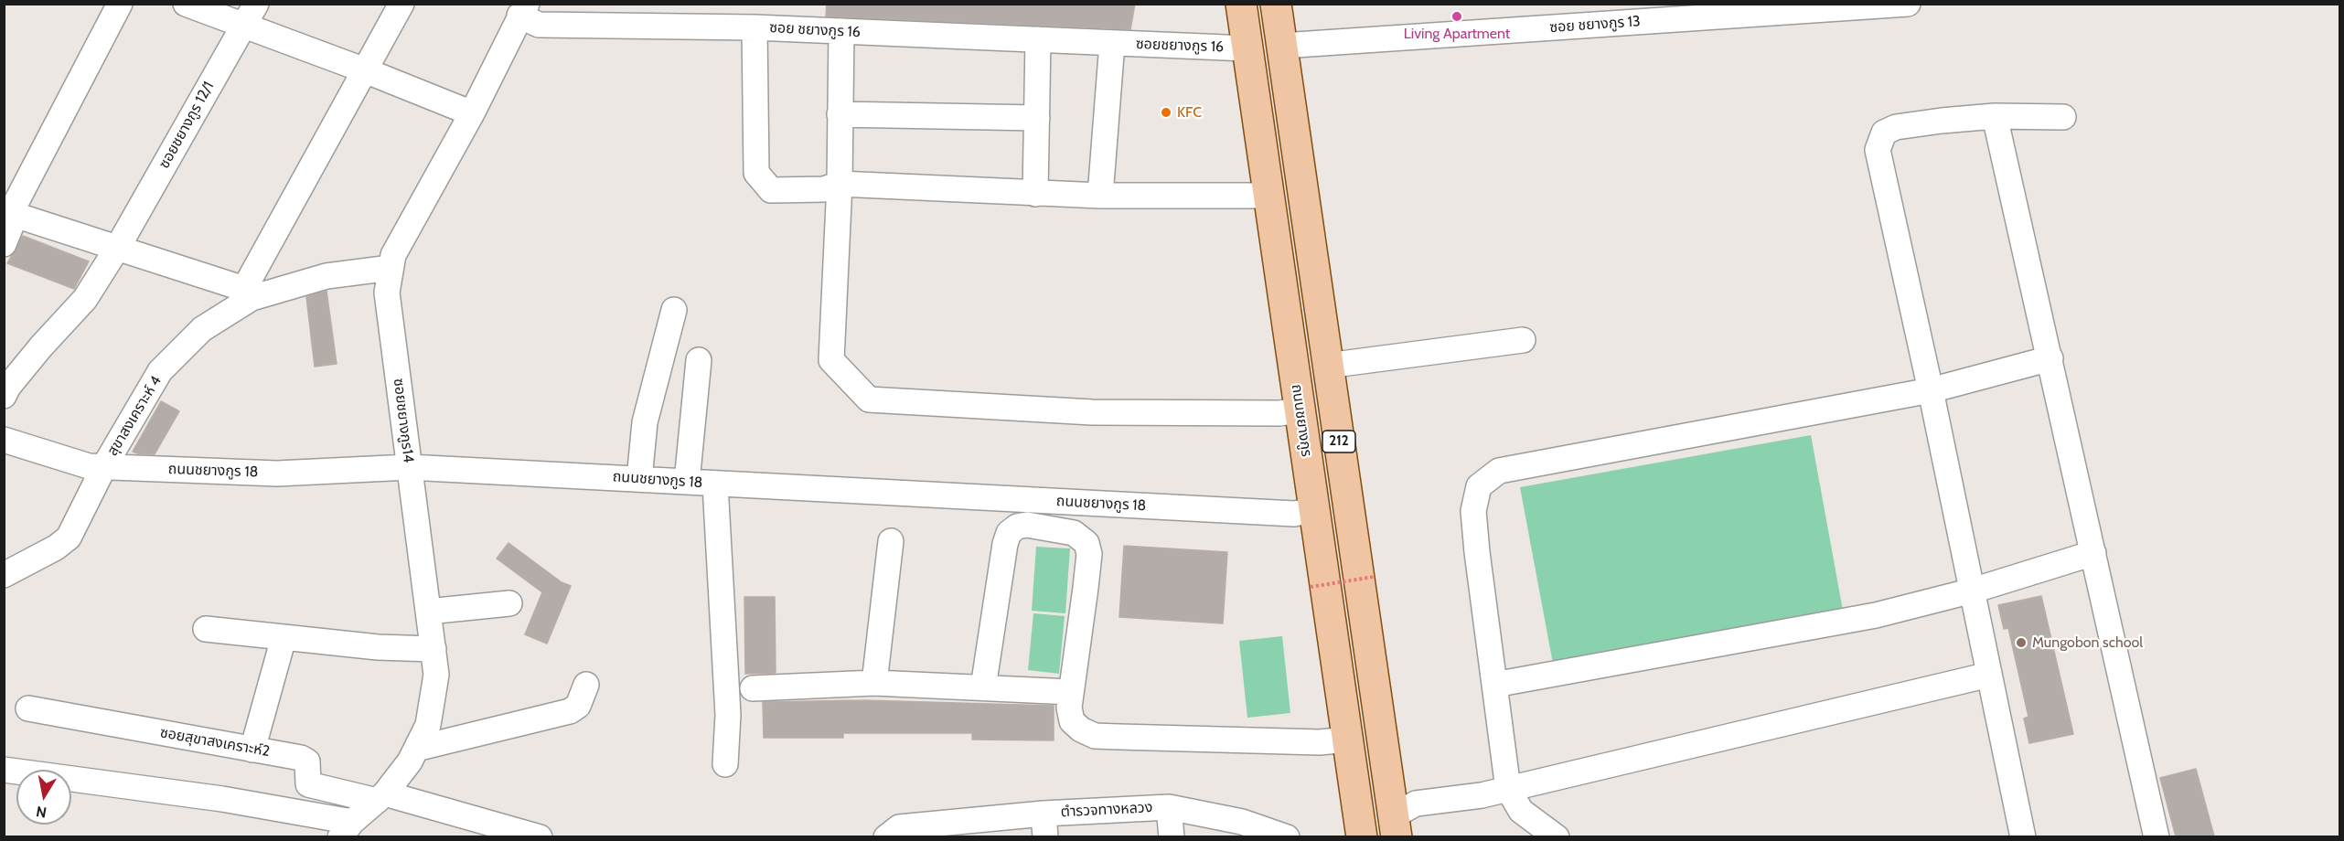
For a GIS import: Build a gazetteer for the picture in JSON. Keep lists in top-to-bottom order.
{
  "streets": {
    "main road": ["ถนนชยางกูร", "212"],
    "street": [
      "ซอย ชยางกูร 13",
      "ซอย ชยางกูร 16",
      "ซอยชยางกูร 16",
      "ซอยชยางกูร 12/1",
      "สุขาสงเคราะห์ 4",
      "ซอยชยางกูร14",
      "ถนนชยางกูร 18",
      "ซอยสุขาสงเคราะห์2",
      "ตำรวจทางหลวง"
    ]
  },
  "crossings": [
    ["ซอย ชยางกูร 13", "212"],
    ["ซอย ชยางกูร 16", "ซอยชยางกูร 16"],
    ["ซอย ชยางกูร 16", "ซอยชยางกูร14"],
    ["ซอยชยางกูร 16", "ถนนชยางกูร"],
    ["สุขาสงเคราะห์ 4", "ซอยชยางกูร14"],
    ["สุขาสงเคราะห์ 4", "ถนนชยางกูร 18"],
    ["ซอยชยางกูร14", "ถนนชยางกูร 18"],
    ["ซอยชยางกูร14", "ซอยสุขาสงเคราะห์2"],
    ["ถนนชยางกูร", "ถนนชยางกูร 18"]
  ],
  "places": ["Living Apartment", "KFC", "Mungobon school"],
  "north": "bottom"
}
